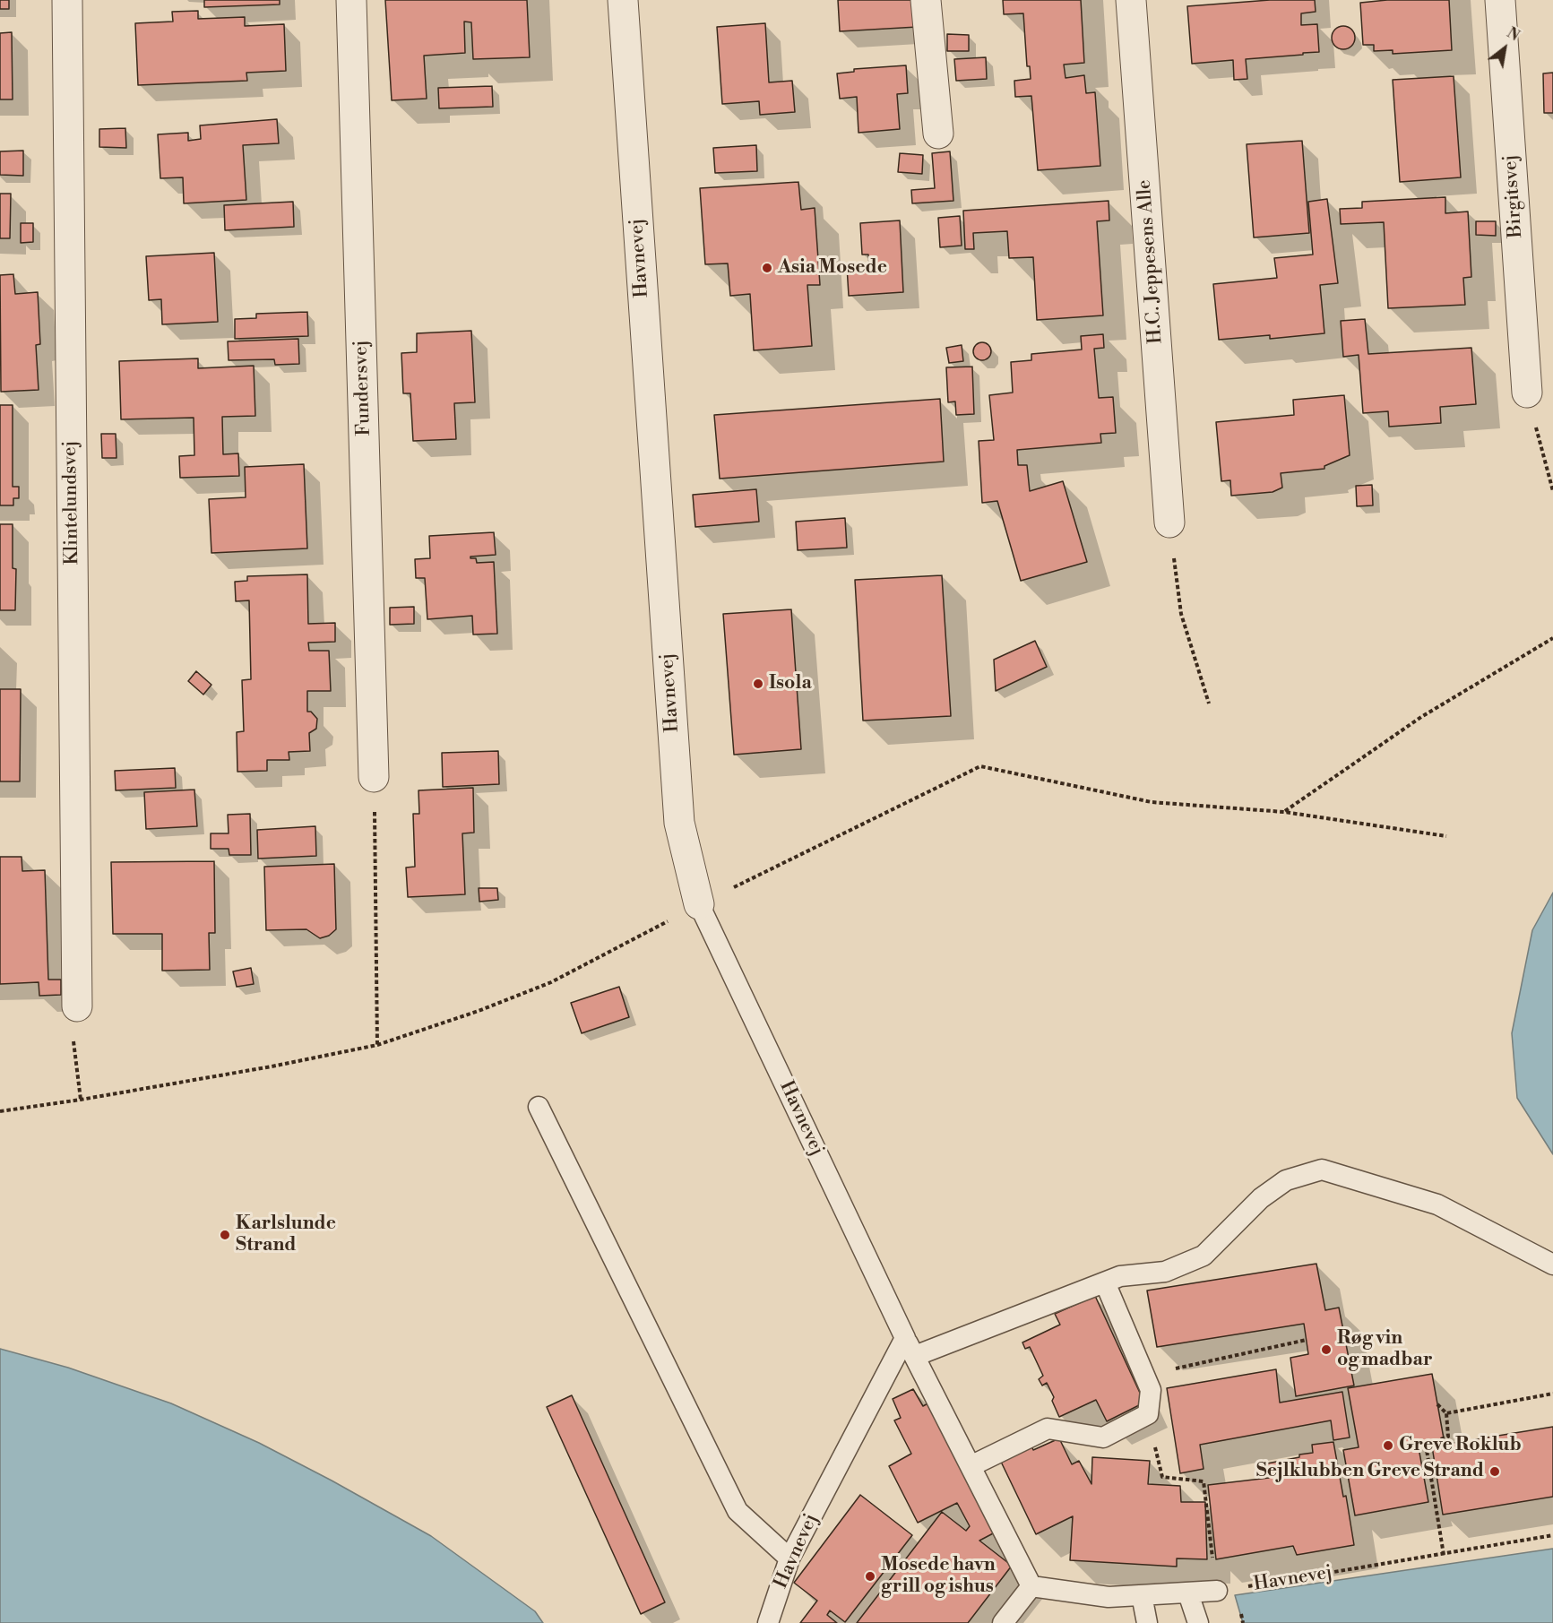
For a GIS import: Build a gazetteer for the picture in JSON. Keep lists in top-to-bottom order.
{
  "streets": {
    "street": [
      "Birgitsvej",
      "Havnevej",
      "H.C. Jeppesens Alle",
      "Fundersvej",
      "Klintelundsvej"
    ]
  },
  "places": [
    "Asia Mosede",
    "Isola",
    "Karlslunde Strand",
    "Røg vin og madbar",
    "Greve Roklub",
    "Sejlklubben Greve Strand",
    "Mosede havn grill og ishus"
  ],
  "north": "top right"
}
